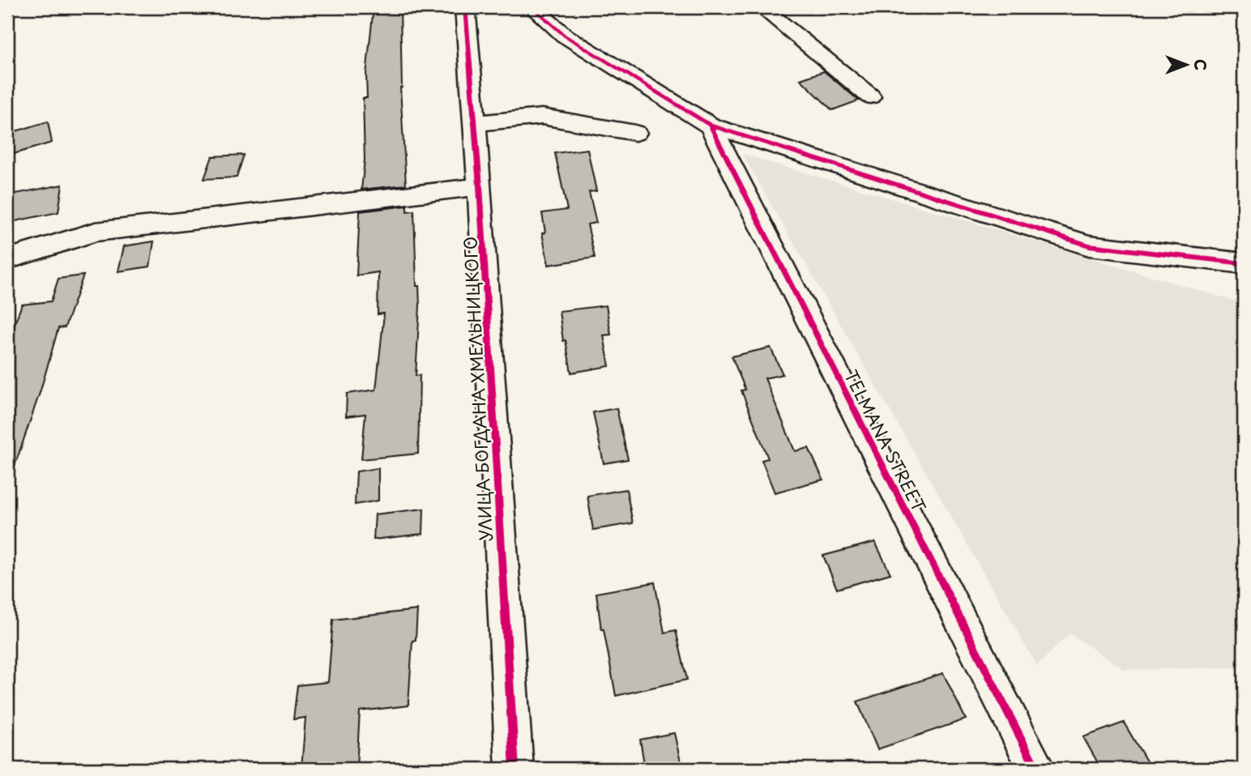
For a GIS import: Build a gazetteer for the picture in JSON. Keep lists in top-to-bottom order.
{
  "streets": {
    "street": ["УЛИЦА БОГДАНА ХМЕЛЬНИЦКОГО", "TELMANA STREET"]
  },
  "north": "right"
}
